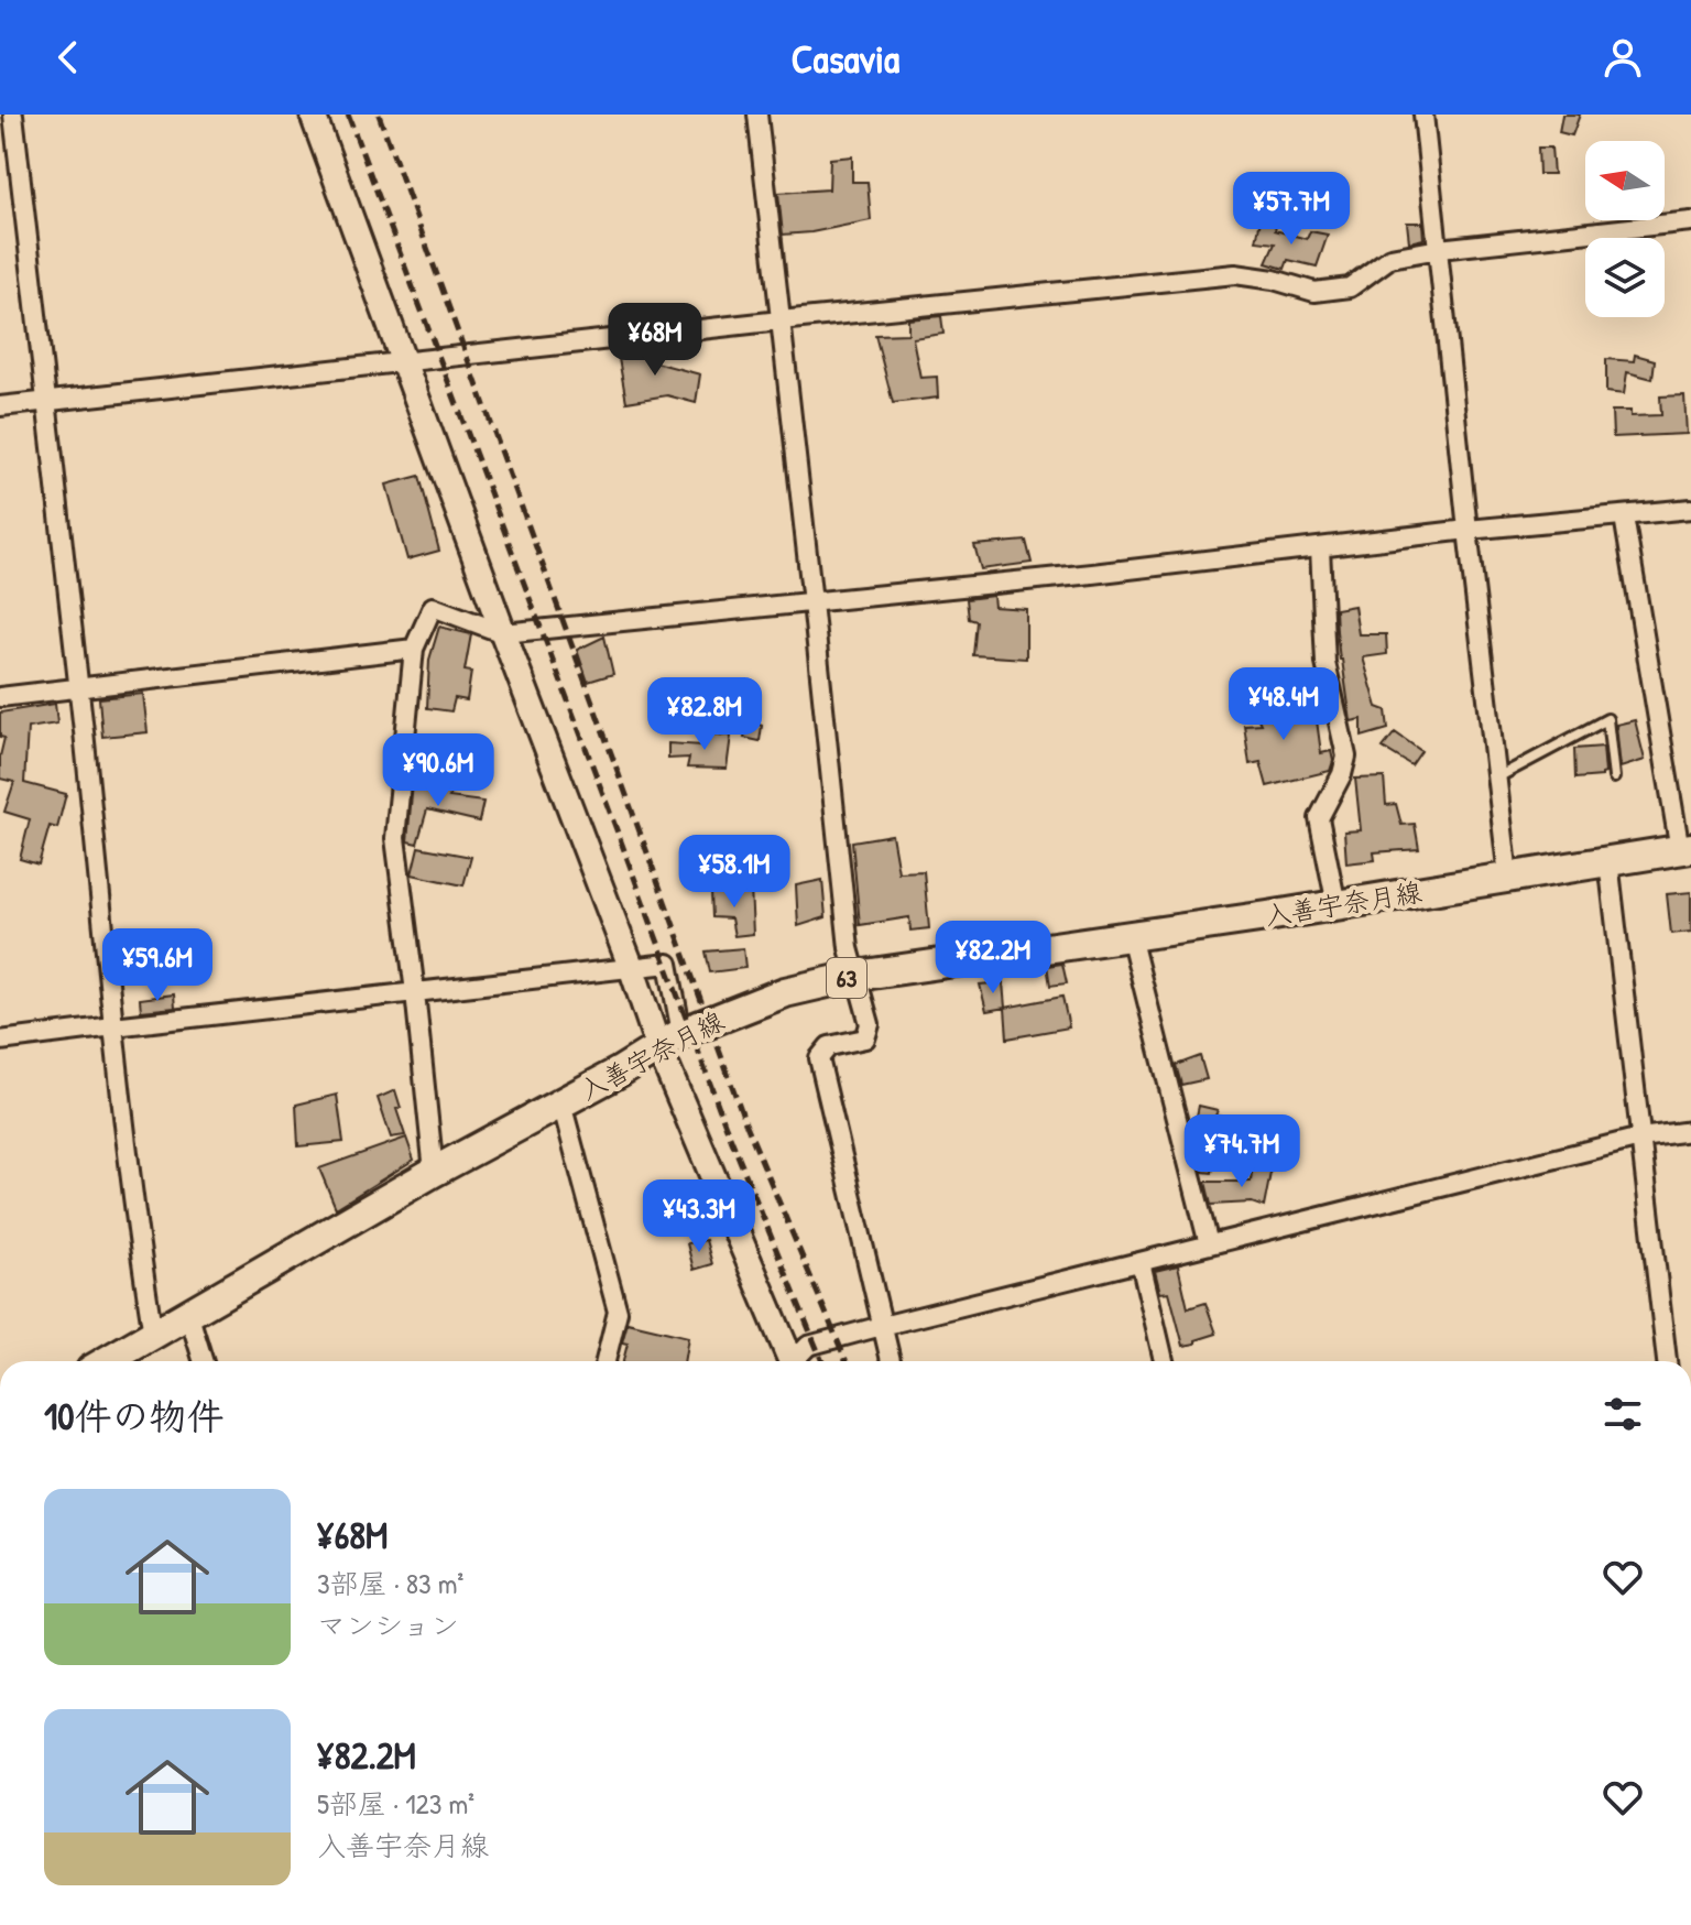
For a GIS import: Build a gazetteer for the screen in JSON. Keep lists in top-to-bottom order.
{
  "streets": {
    "main road": ["入善宇奈月線", "63"]
  },
  "north": "left",
  "page": {
    "header": "Casavia",
    "price": [
      "¥57.7M",
      "¥68M",
      "¥48.4M",
      "¥82.8M",
      "¥90.6M",
      "¥58.1M",
      "¥82.2M",
      "¥59.6M",
      "¥74.7M",
      "¥43.3M"
    ],
    "heading": "10件の物件",
    "list": [
      {
        "name": "¥68M",
        "note": "3部屋 · 83 m² · マンション"
      },
      {
        "name": "¥82.2M",
        "note": "5部屋 · 123 m² · 入善宇奈月線"
      }
    ]
  }
}
